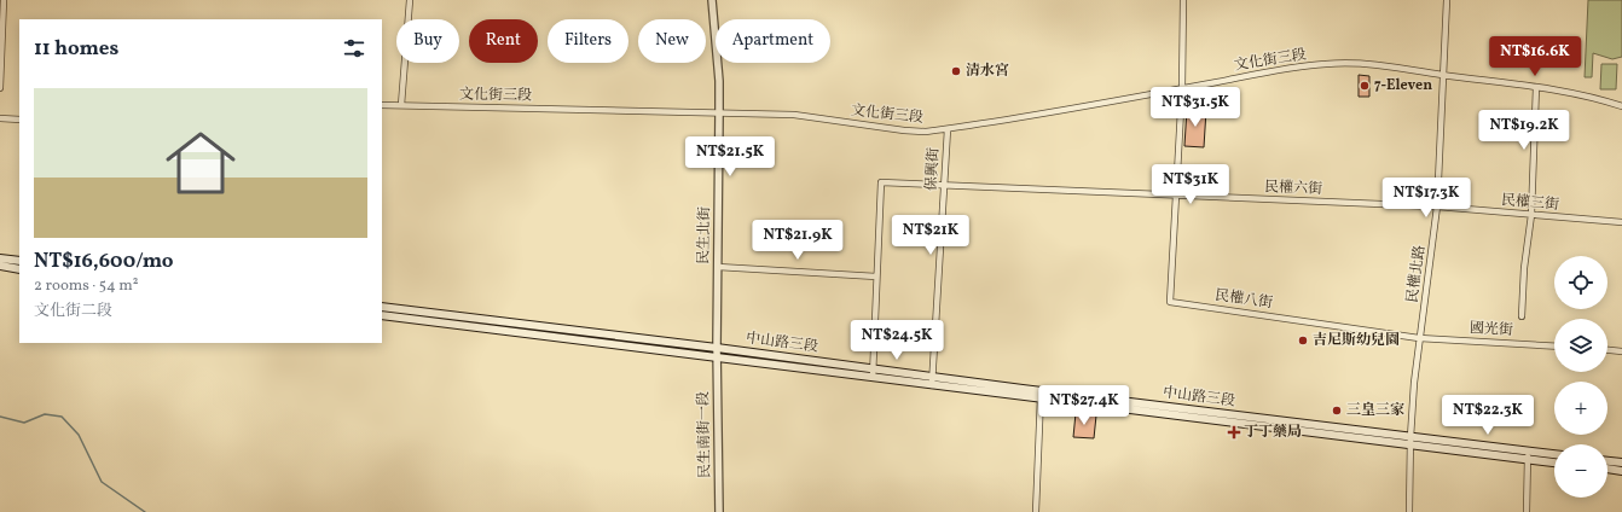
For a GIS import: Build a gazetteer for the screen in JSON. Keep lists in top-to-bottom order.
{
  "streets": {
    "main road": ["中山路三段"],
    "street": [
      "文化街三段",
      "保興街",
      "民權六街",
      "民權三街",
      "民生北街",
      "民權北路",
      "民權八街",
      "國光街",
      "民生南街一段"
    ]
  },
  "crossings": [
    ["文化街三段", "保興街"],
    ["文化街三段", "民生北街"],
    ["文化街三段", "民權北路"],
    ["保興街", "民權六街"],
    ["保興街", "中山路三段"],
    ["民權六街", "民權三街"],
    ["民權六街", "民權北路"],
    ["民權六街", "民權八街"],
    ["民權三街", "民權北路"],
    ["民生北街", "中山路三段"],
    ["民生北街", "民生南街一段"],
    ["民權北路", "民權八街"],
    ["民權北路", "國光街"],
    ["民權北路", "中山路三段"],
    ["民權八街", "國光街"],
    ["中山路三段", "民生南街一段"]
  ],
  "places": {
    "other": [
      "清水宮",
      "7-Eleven",
      "吉尼斯幼兒園",
      "三皇三家"
    ],
    "health": ["丁丁藥局"]
  },
  "page": {
    "chip": [
      "Buy",
      "Rent",
      "Filters",
      "New",
      "Apartment"
    ],
    "heading": "11 homes",
    "price": [
      "NT$16.6K",
      "NT$31.5K",
      "NT$19.2K",
      "NT$21.5K",
      "NT$31K",
      "NT$17.3K",
      "NT$21K",
      "NT$21.9K",
      "NT$24.5K",
      "NT$27.4K",
      "NT$22.3K"
    ],
    "list": [
      {
        "name": "NT$16,600/mo",
        "note": "2 rooms · 54 m² · 文化街二段"
      }
    ],
    "map_buttons": ["+", "−"]
  }
}
